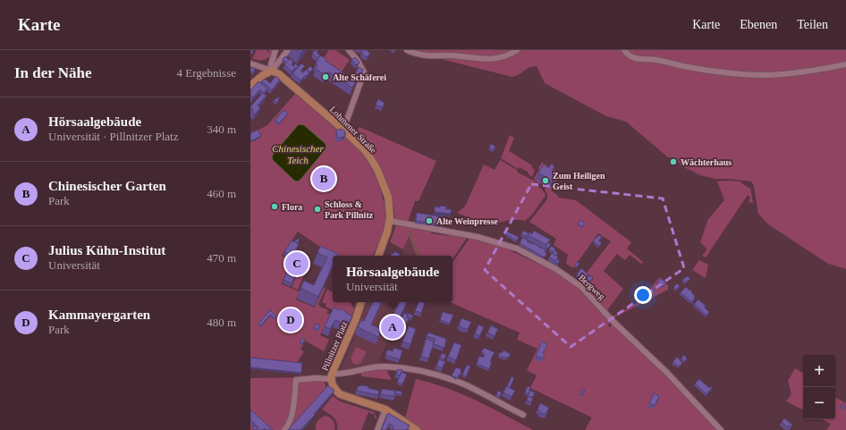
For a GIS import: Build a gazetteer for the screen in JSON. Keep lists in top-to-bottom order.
{
  "streets": {
    "main road": ["Lohmener Straße", "Pillnitzer Platz"],
    "street": ["Bergweg"]
  },
  "crossings": [
    ["Lohmener Straße", "Bergweg"]
  ],
  "water": ["Chinesischer Teich"],
  "places": [
    "Alte Schäferei",
    "Wächterhaus",
    "Zum Heiligen Geist",
    "Flora",
    "Schloss & Park Pillnitz",
    "Alte Weinpresse"
  ],
  "page": {
    "header": "Karte",
    "nav": ["Karte", "Ebenen", "Teilen"],
    "heading": ["In der Nähe", "4 Ergebnisse"],
    "list": [
      {
        "mark": "A",
        "name": "Hörsaalgebäude",
        "note": "Universität · Pillnitzer Platz",
        "value": "340 m"
      },
      {
        "mark": "B",
        "name": "Chinesischer Garten",
        "note": "Park",
        "value": "460 m"
      },
      {
        "mark": "C",
        "name": "Julius Kühn-Institut",
        "note": "Universität",
        "value": "470 m"
      },
      {
        "mark": "D",
        "name": "Kammayergarten",
        "note": "Park",
        "value": "480 m"
      }
    ],
    "pins": [
      "B",
      "C",
      "D",
      "A"
    ],
    "popup": ["Hörsaalgebäude", "Universität"],
    "map_buttons": ["+", "−"]
  }
}
